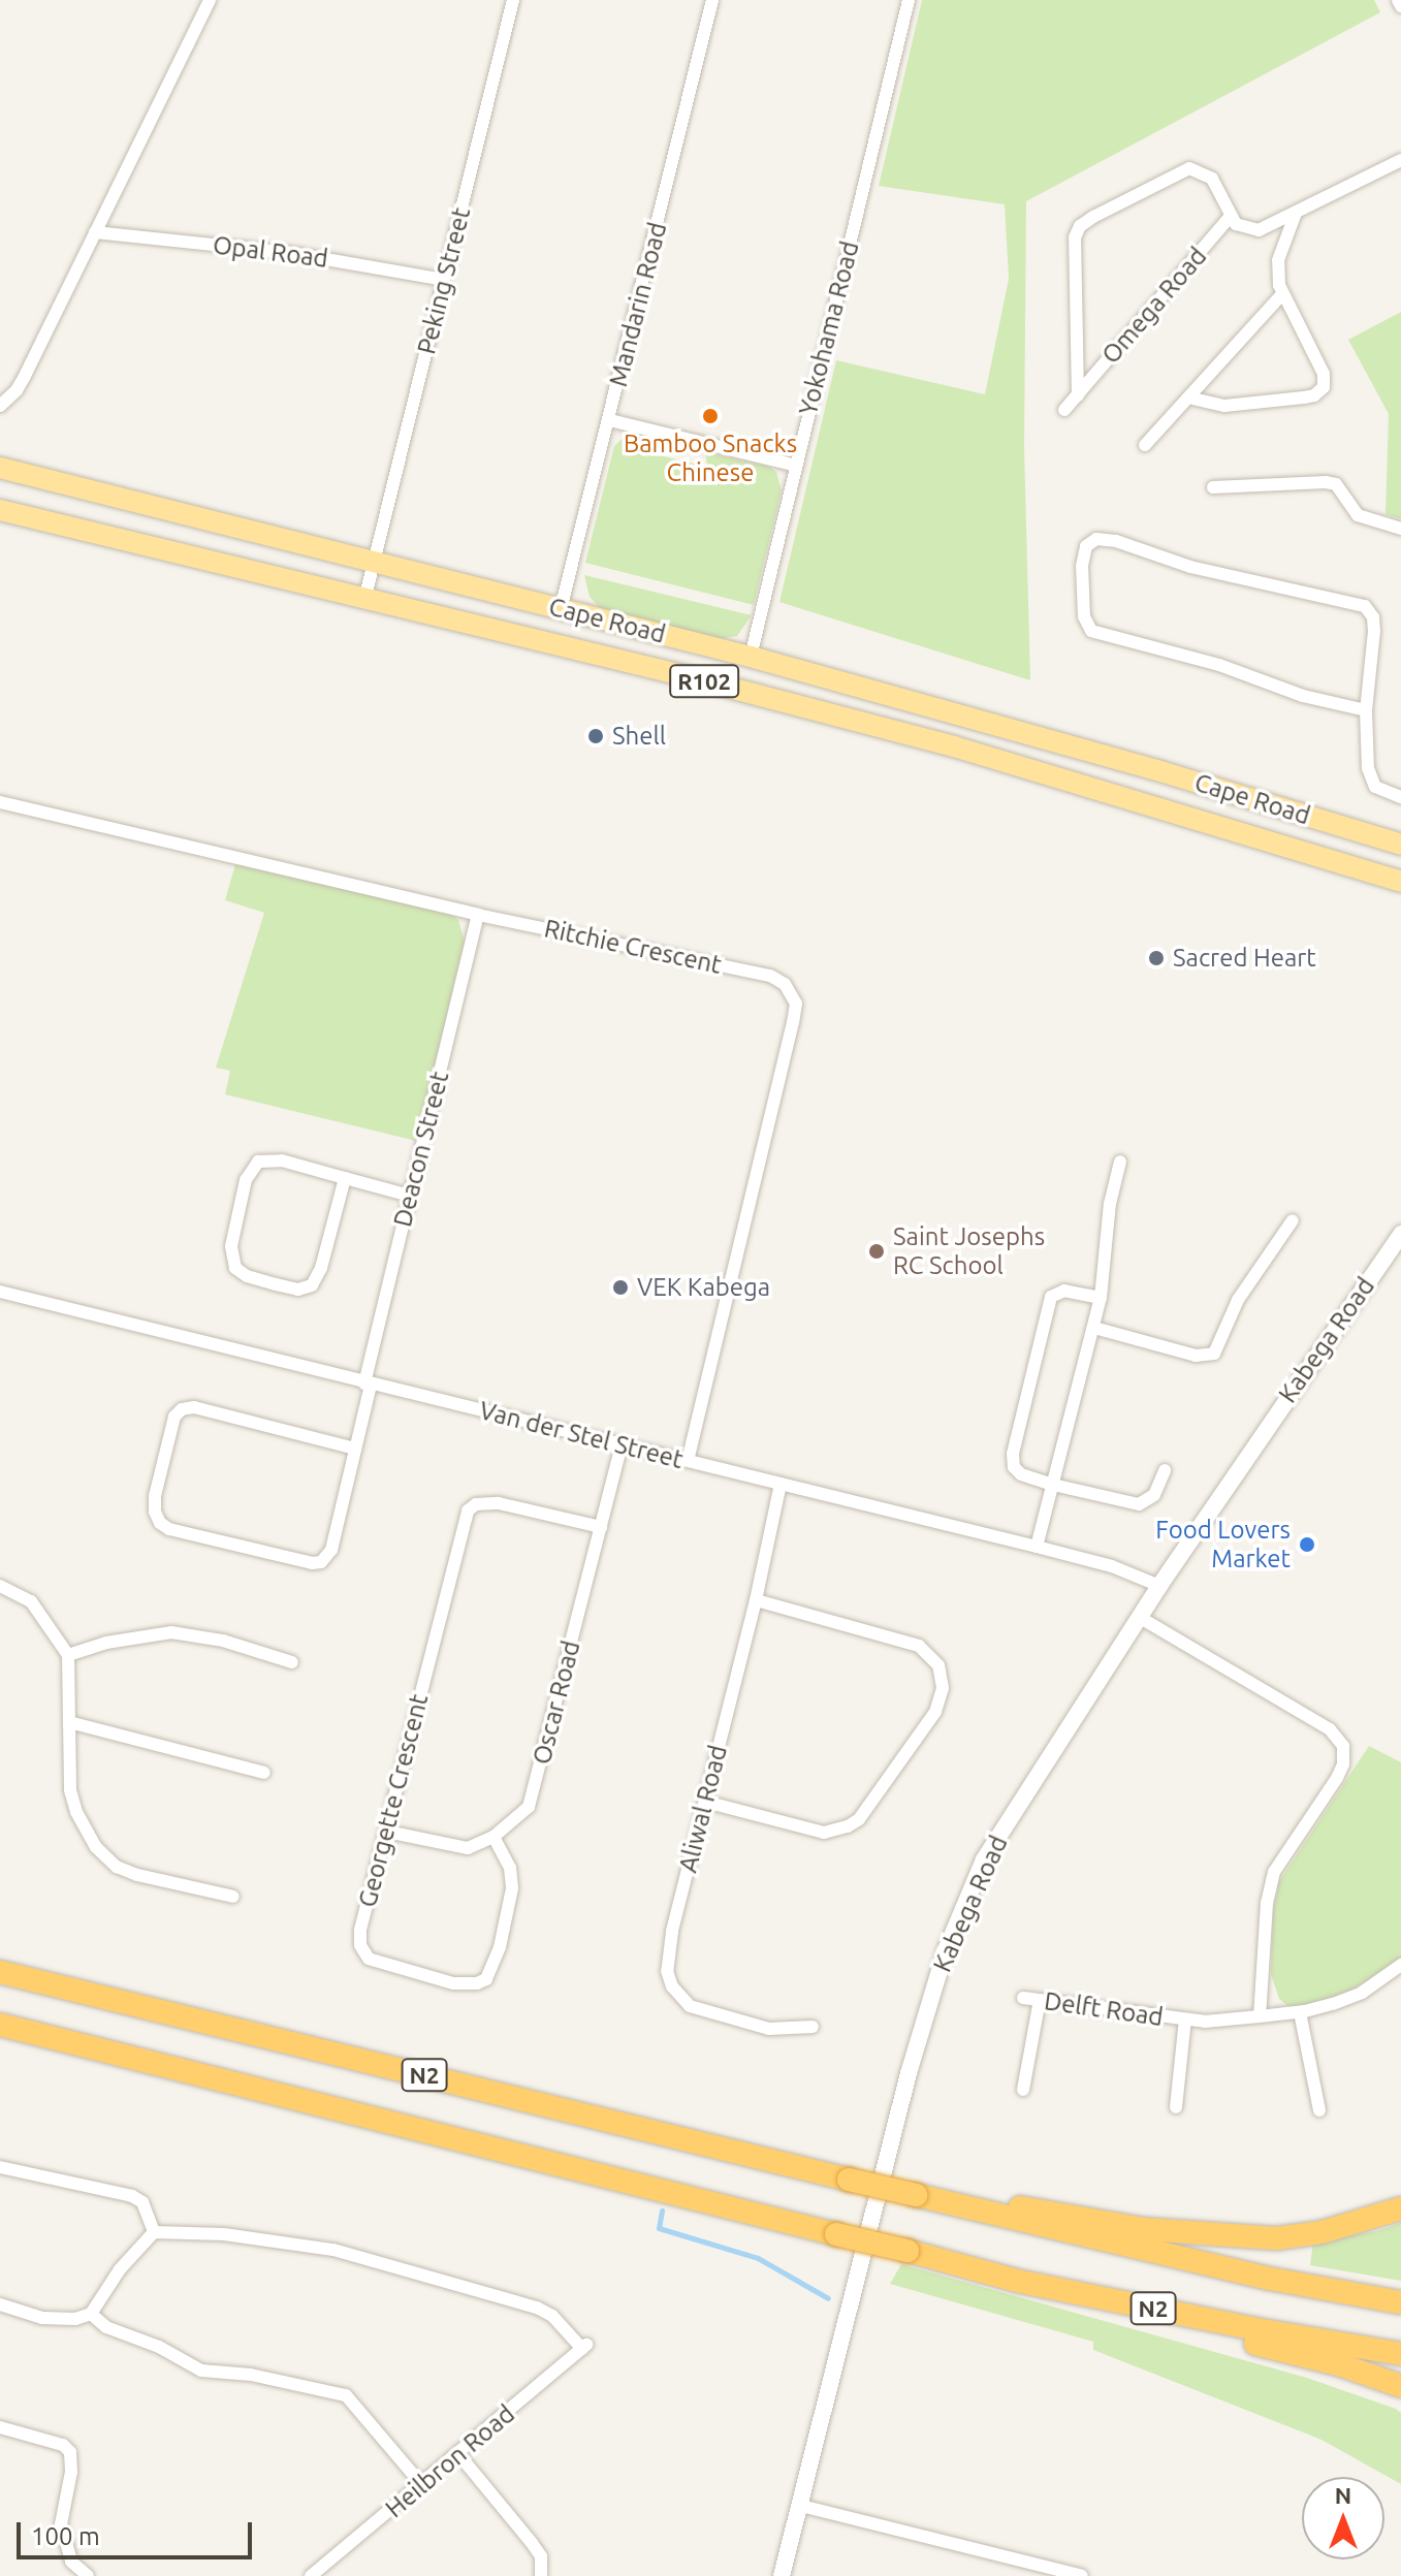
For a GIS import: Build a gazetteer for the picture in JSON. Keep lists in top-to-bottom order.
{
  "streets": {
    "highway": ["N2"],
    "main road": ["Cape Road", "R102"],
    "street": [
      "Opal Road",
      "Peking Street",
      "Mandarin Road",
      "Omega Road",
      "Yokohama Road",
      "Ritchie Crescent",
      "Deacon Street",
      "Kabega Road",
      "Van der Stel Street",
      "Oscar Road",
      "Georgette Crescent",
      "Aliwal Road",
      "Delft Road",
      "Heilbron Road"
    ]
  },
  "crossings": [
    ["Opal Road", "Peking Street"],
    ["Peking Street", "Cape Road"],
    ["Mandarin Road", "Cape Road"],
    ["Yokohama Road", "Cape Road"],
    ["Ritchie Crescent", "Deacon Street"],
    ["Ritchie Crescent", "Van der Stel Street"],
    ["Deacon Street", "Van der Stel Street"],
    ["Kabega Road", "Van der Stel Street"],
    ["Van der Stel Street", "Oscar Road"],
    ["Van der Stel Street", "Aliwal Road"],
    ["Oscar Road", "Georgette Crescent"]
  ],
  "places": [
    "Bamboo Snacks Chinese",
    "Shell",
    "Sacred Heart",
    "Saint Josephs RC School",
    "VEK Kabega",
    "Food Lovers Market"
  ],
  "scale_bar": "100 m",
  "north": "top"
}
